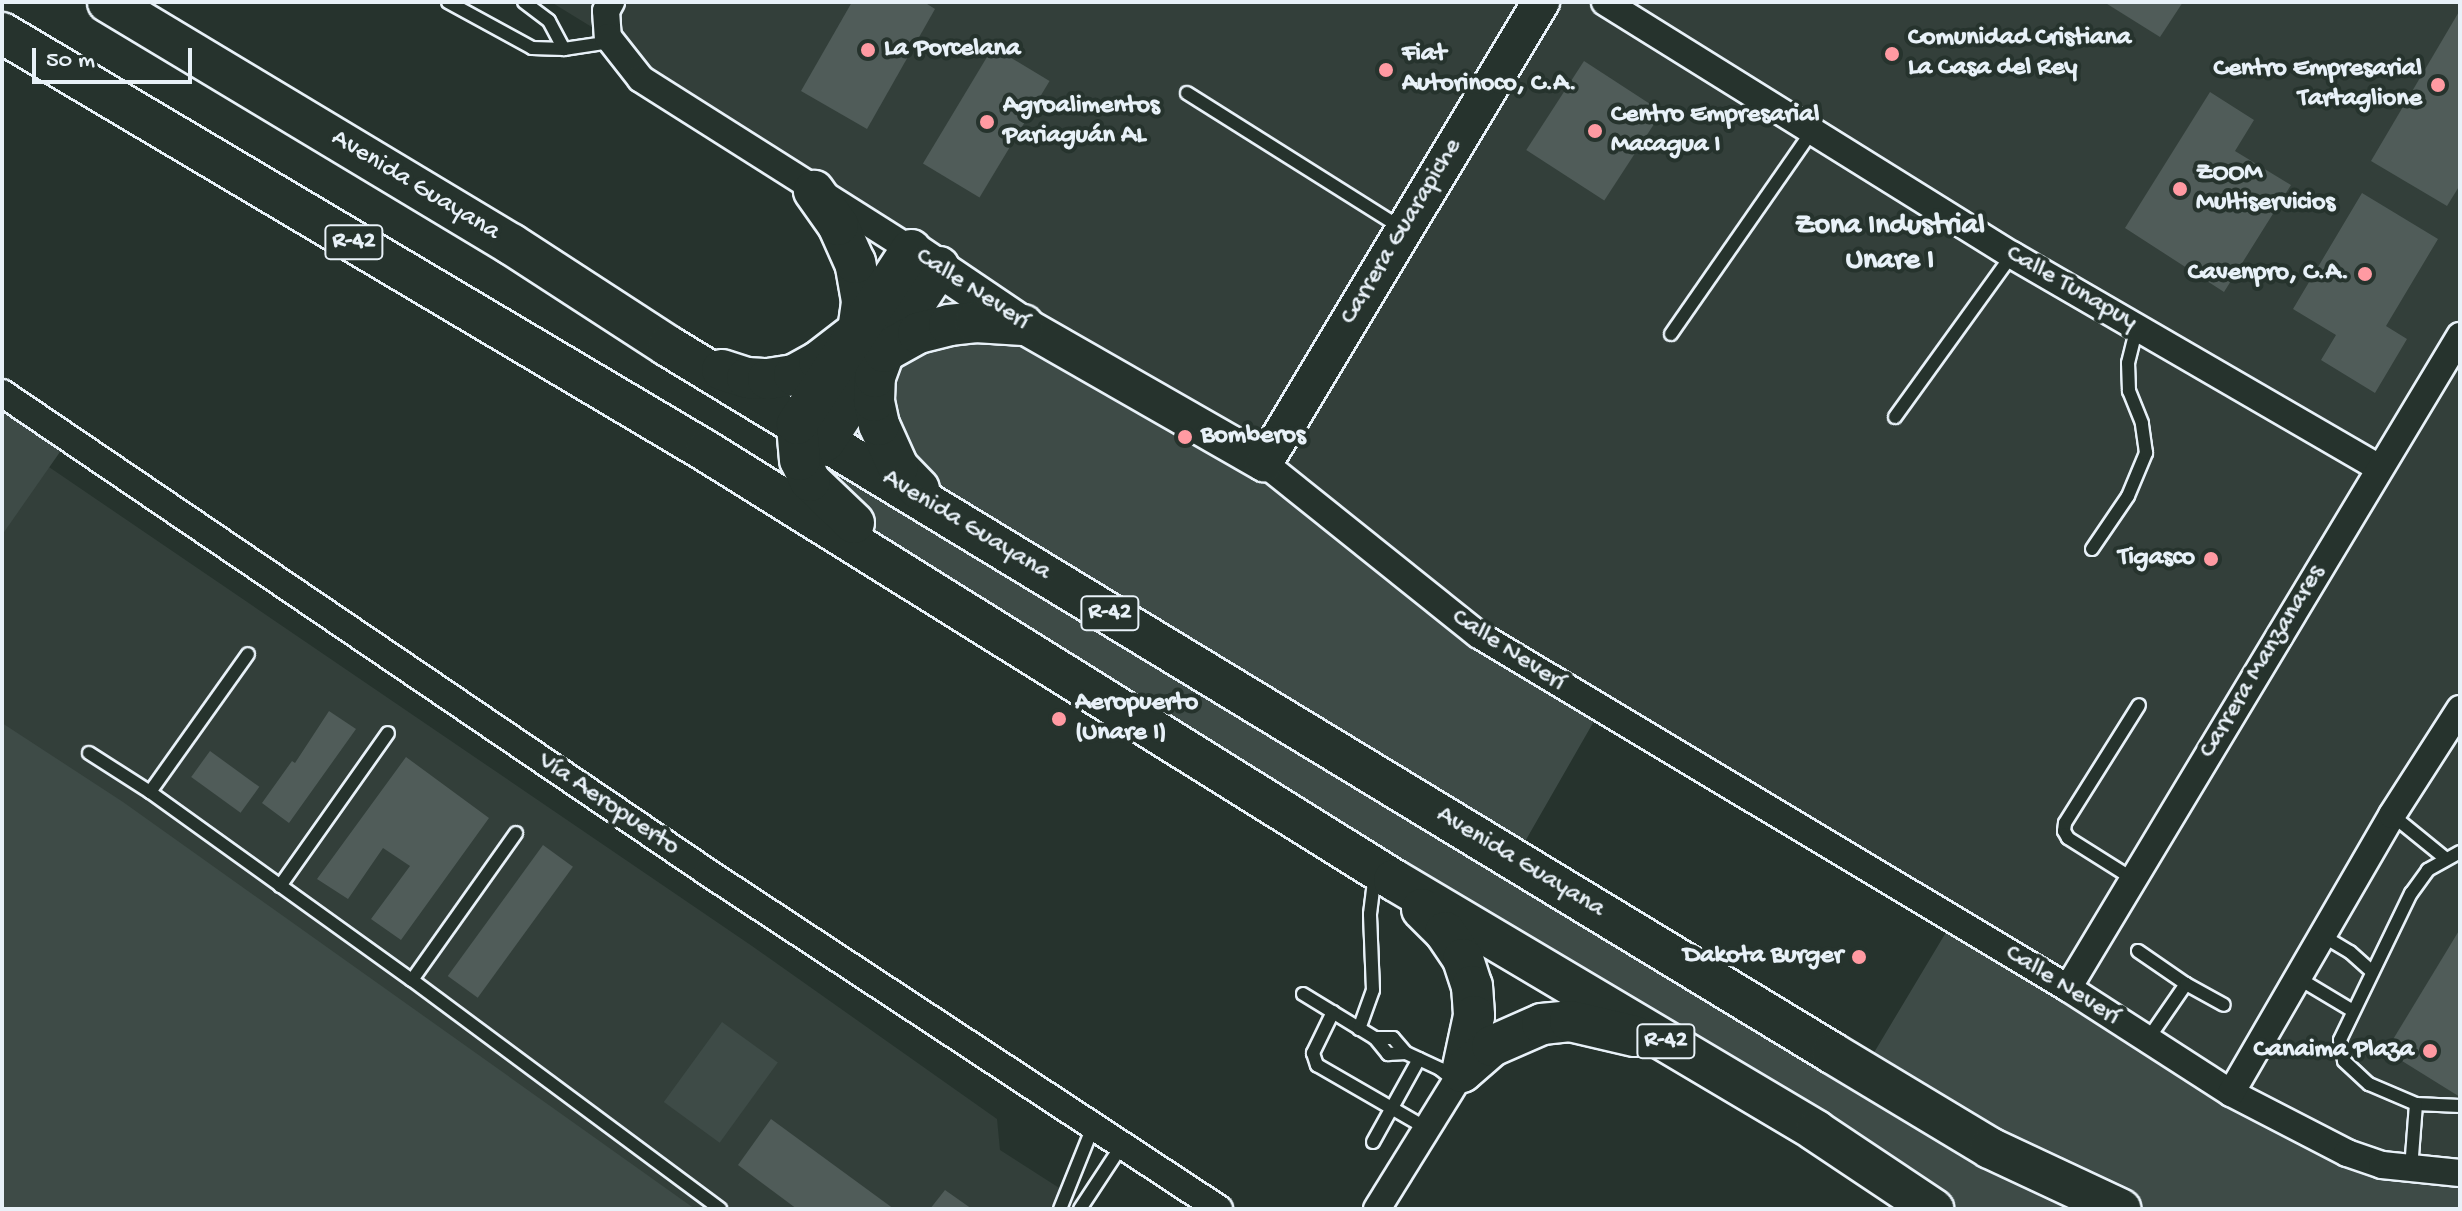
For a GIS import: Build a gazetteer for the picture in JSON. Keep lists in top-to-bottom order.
{
  "streets": {
    "main road": ["Avenida Guayana", "R-42"],
    "street": [
      "Carrera Guarapiche",
      "Calle Tunapuy",
      "Calle Neverí",
      "Carrera Manzanares",
      "Vía Aeropuerto"
    ]
  },
  "crossings": [
    ["Carrera Guarapiche", "Calle Neverí"],
    ["Calle Tunapuy", "Carrera Manzanares"],
    ["Calle Neverí", "Carrera Manzanares"]
  ],
  "districts": ["Zona Industrial Unare I"],
  "places": [
    "La Porcelana",
    "Comunidad Cristiana La Casa del Rey",
    "Fiat Autorinoco, C.A.",
    "Centro Empresarial Tartaglione",
    "Agroalimentos Pariaguán AL",
    "Centro Empresarial Macagua I",
    "ZOOM Multiservicios",
    "Cavenpro, C.A.",
    "Bomberos",
    "Tigasco",
    "Aeropuerto (Unare I)",
    "Dakota Burger",
    "Canaima Plaza"
  ],
  "scale_bar": "50 m"
}
